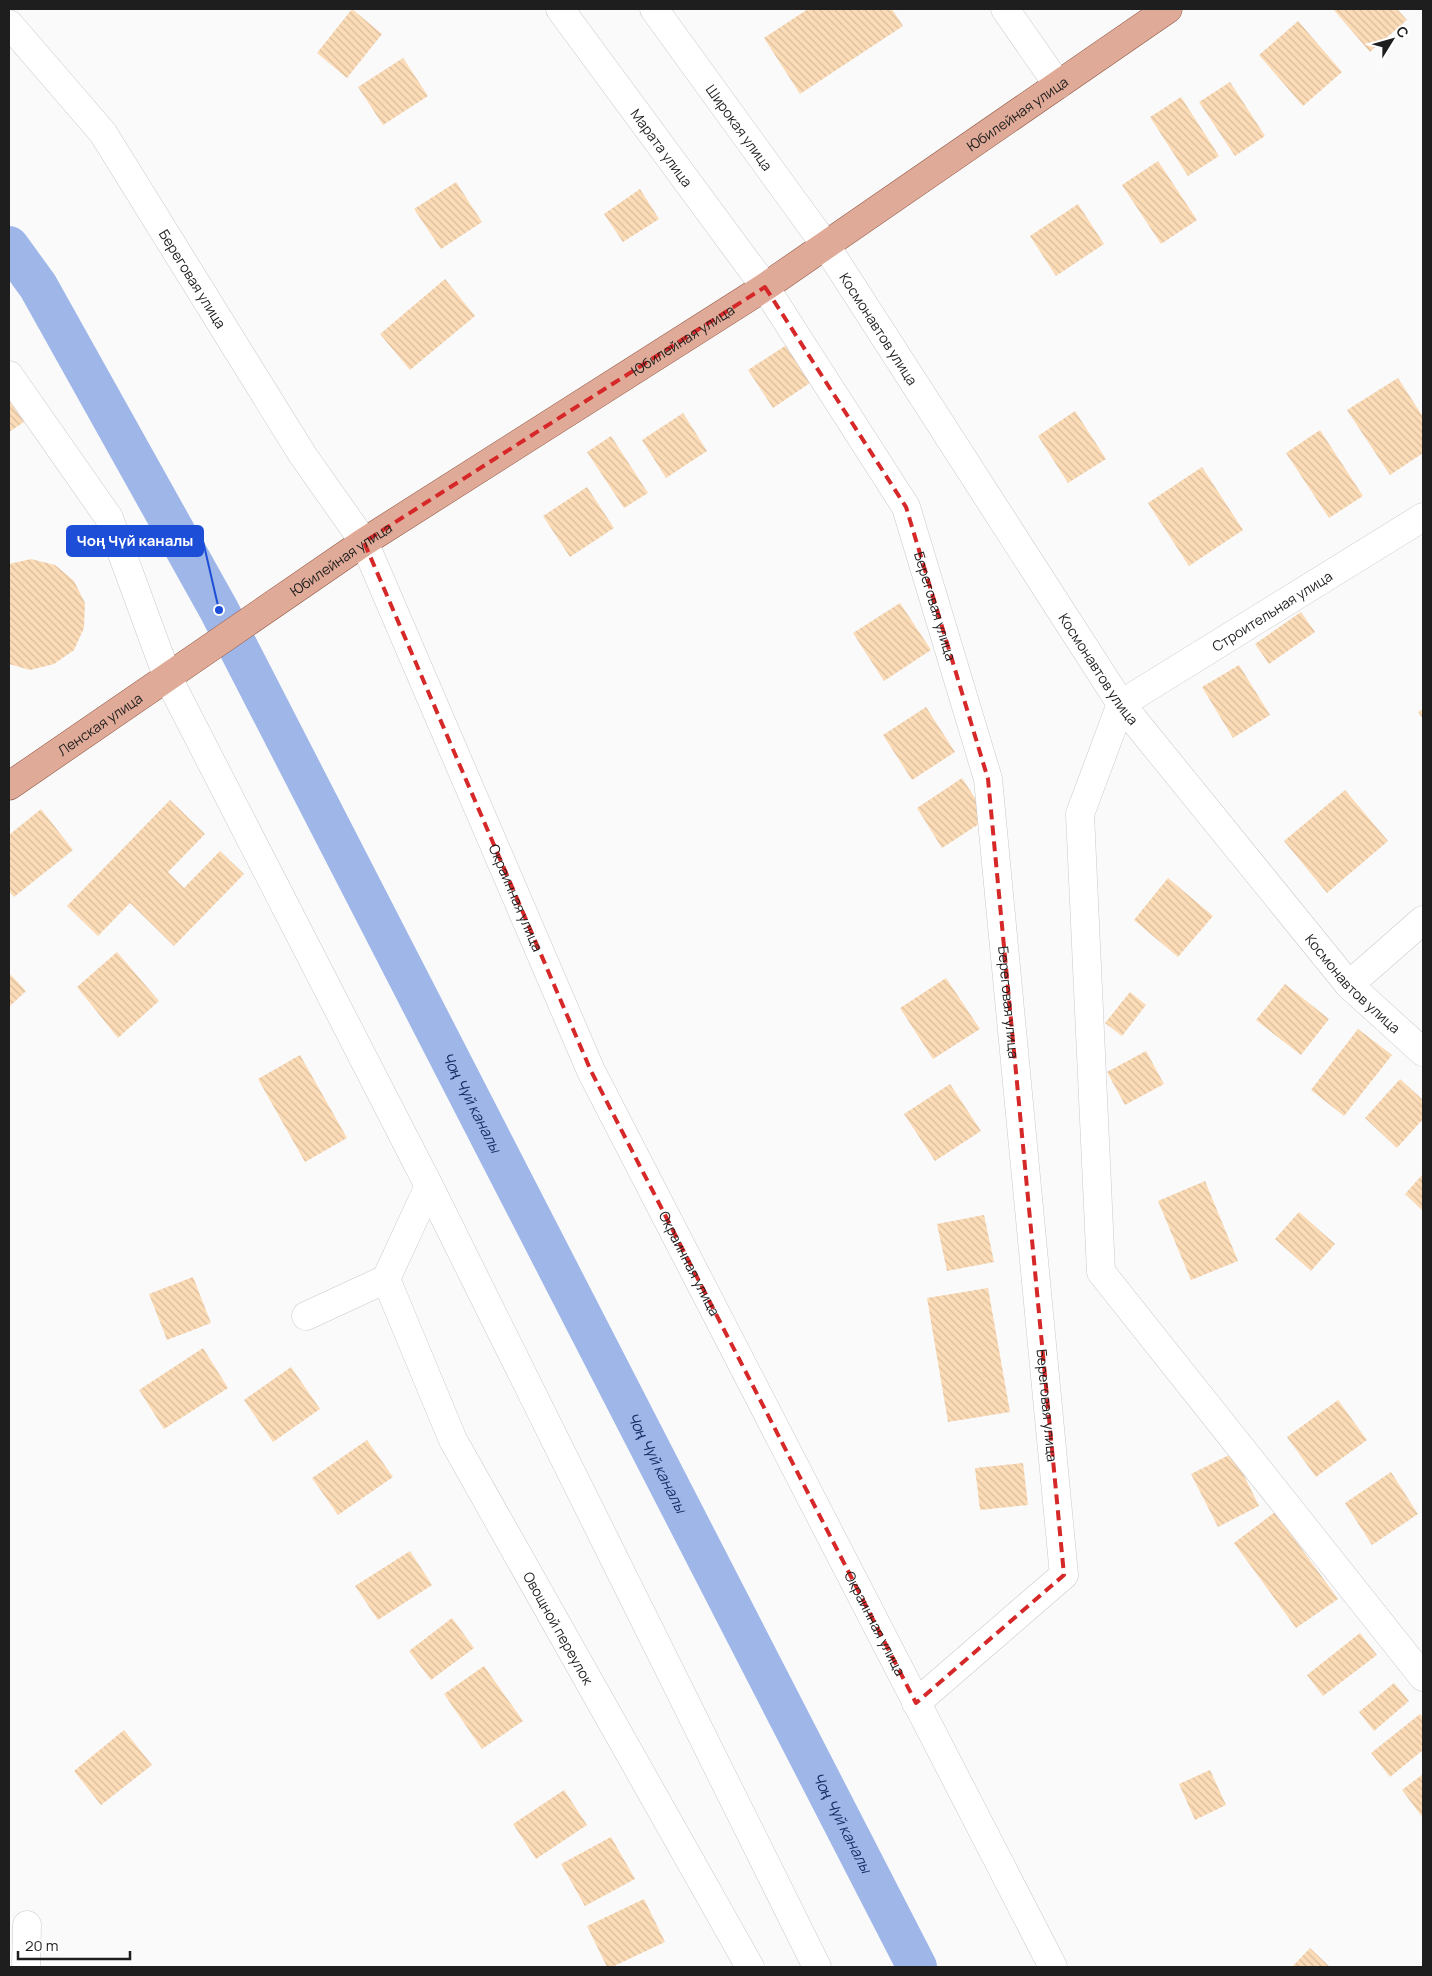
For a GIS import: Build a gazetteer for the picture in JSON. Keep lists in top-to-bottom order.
{
  "streets": {
    "main road": ["Юбилейная улица", "Ленская улица"],
    "street": [
      "Широкая улица",
      "Марата улица",
      "Береговая улица",
      "Космонавтов улица",
      "Строительная улица",
      "Окраинная улица",
      "Овощной переулок"
    ]
  },
  "crossings": [
    ["Юбилейная улица", "Широкая улица"],
    ["Юбилейная улица", "Марата улица"],
    ["Юбилейная улица", "Береговая улица"],
    ["Юбилейная улица", "Космонавтов улица"],
    ["Юбилейная улица", "Ленская улица"],
    ["Юбилейная улица", "Окраинная улица"],
    ["Широкая улица", "Космонавтов улица"],
    ["Марата улица", "Береговая улица"],
    ["Береговая улица", "Окраинная улица"],
    ["Космонавтов улица", "Строительная улица"]
  ],
  "water": ["Чоң Чүй каналы"],
  "places": ["Чоң Чүй каналы"],
  "scale_bar": "20 m",
  "north": "top right"
}
